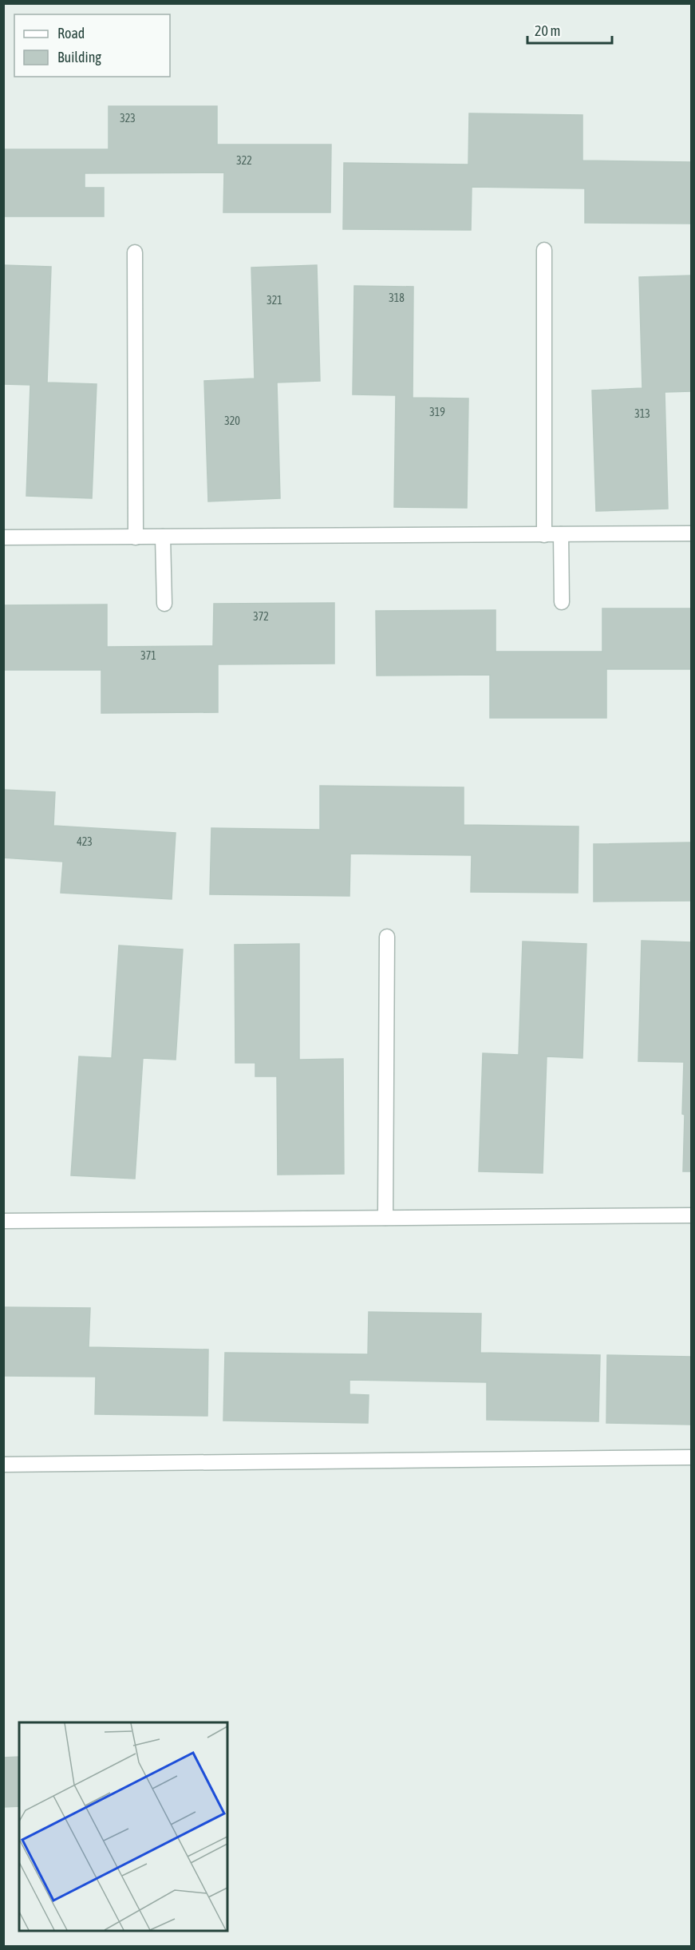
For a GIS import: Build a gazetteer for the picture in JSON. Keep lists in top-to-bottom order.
{
  "house_numbers": [
    "323",
    "322",
    "318",
    "321",
    "319",
    "313",
    "320",
    "372",
    "371",
    "423"
  ],
  "legend": ["Road", "Building"],
  "scale_bar": "20 m"
}
